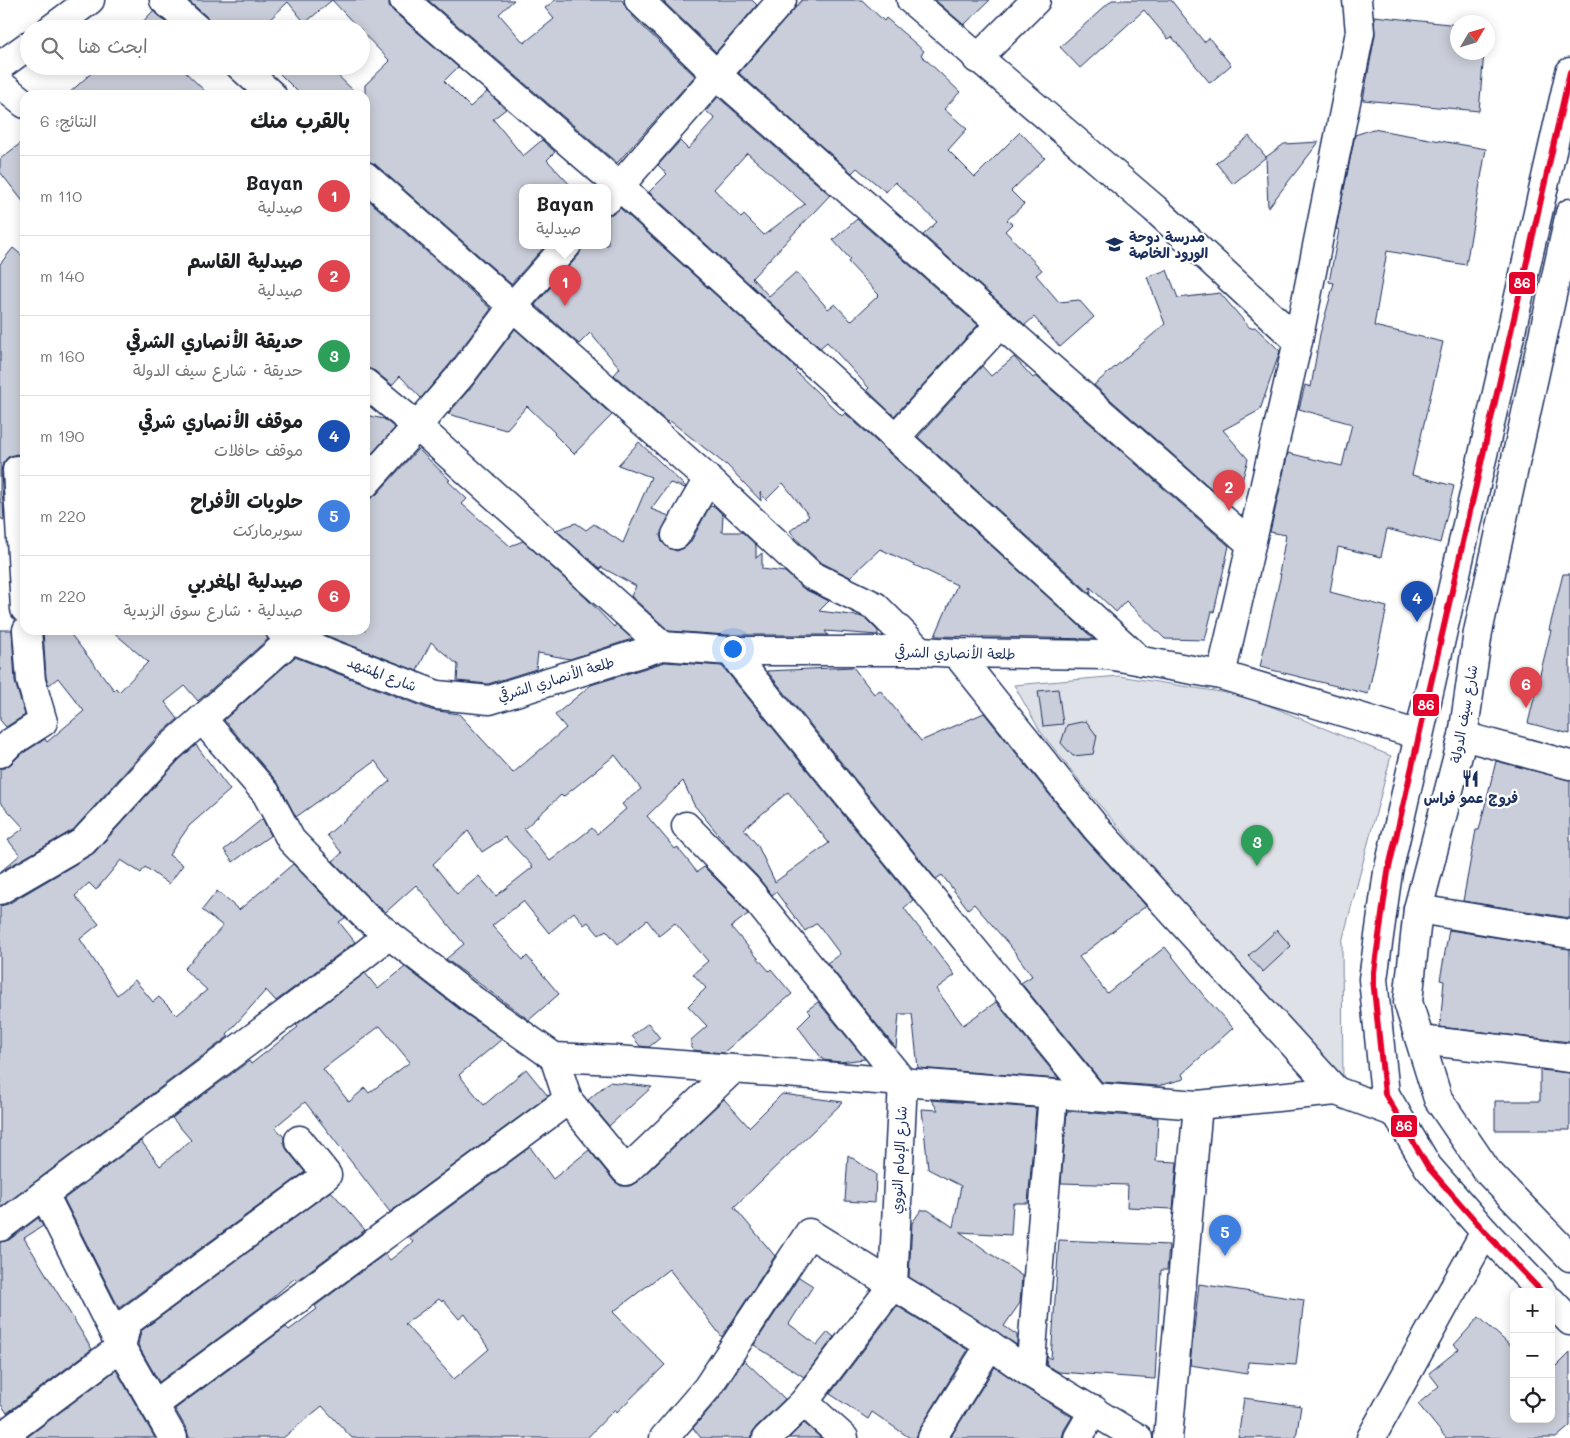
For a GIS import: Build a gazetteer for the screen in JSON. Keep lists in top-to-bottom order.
{
  "streets": {
    "street": [
      "طلعة الأنصاري الشرقي",
      "شارع المشهد",
      "شارع سيف الدولة",
      "شارع الإمام النووي"
    ]
  },
  "crossings": [
    ["طلعة الأنصاري الشرقي", "شارع المشهد"]
  ],
  "places": {
    "school or university": ["مدرسة دوحة الورود الخاصة"],
    "restaurant": ["فروج عمو فراس"]
  },
  "lines": ["transit line 86"],
  "north": "top right",
  "page": {
    "search": "ابحث هنا",
    "heading": ["بالقرب منك", "النتائج: 6"],
    "list": [
      {
        "mark": "1",
        "name": "Bayan",
        "note": "صيدلية",
        "value": "110 m"
      },
      {
        "mark": "2",
        "name": "صيدلية القاسم",
        "note": "صيدلية",
        "value": "140 m"
      },
      {
        "mark": "3",
        "name": "حديقة الأنصاري الشرقي",
        "note": "حديقة · شارع سيف الدولة",
        "value": "160 m"
      },
      {
        "mark": "4",
        "name": "موقف الأنصاري شرقي",
        "note": "موقف حافلات",
        "value": "190 m"
      },
      {
        "mark": "5",
        "name": "حلويات الأفراح",
        "note": "سوبرماركت",
        "value": "220 m"
      },
      {
        "mark": "6",
        "name": "صيدلية المغربي",
        "note": "صيدلية · شارع سوق الزبدية",
        "value": "220 m"
      }
    ],
    "popup": ["Bayan", "صيدلية"],
    "pins": [
      "1",
      "2",
      "4",
      "6",
      "3",
      "5"
    ],
    "map_buttons": ["+", "−"]
  }
}
